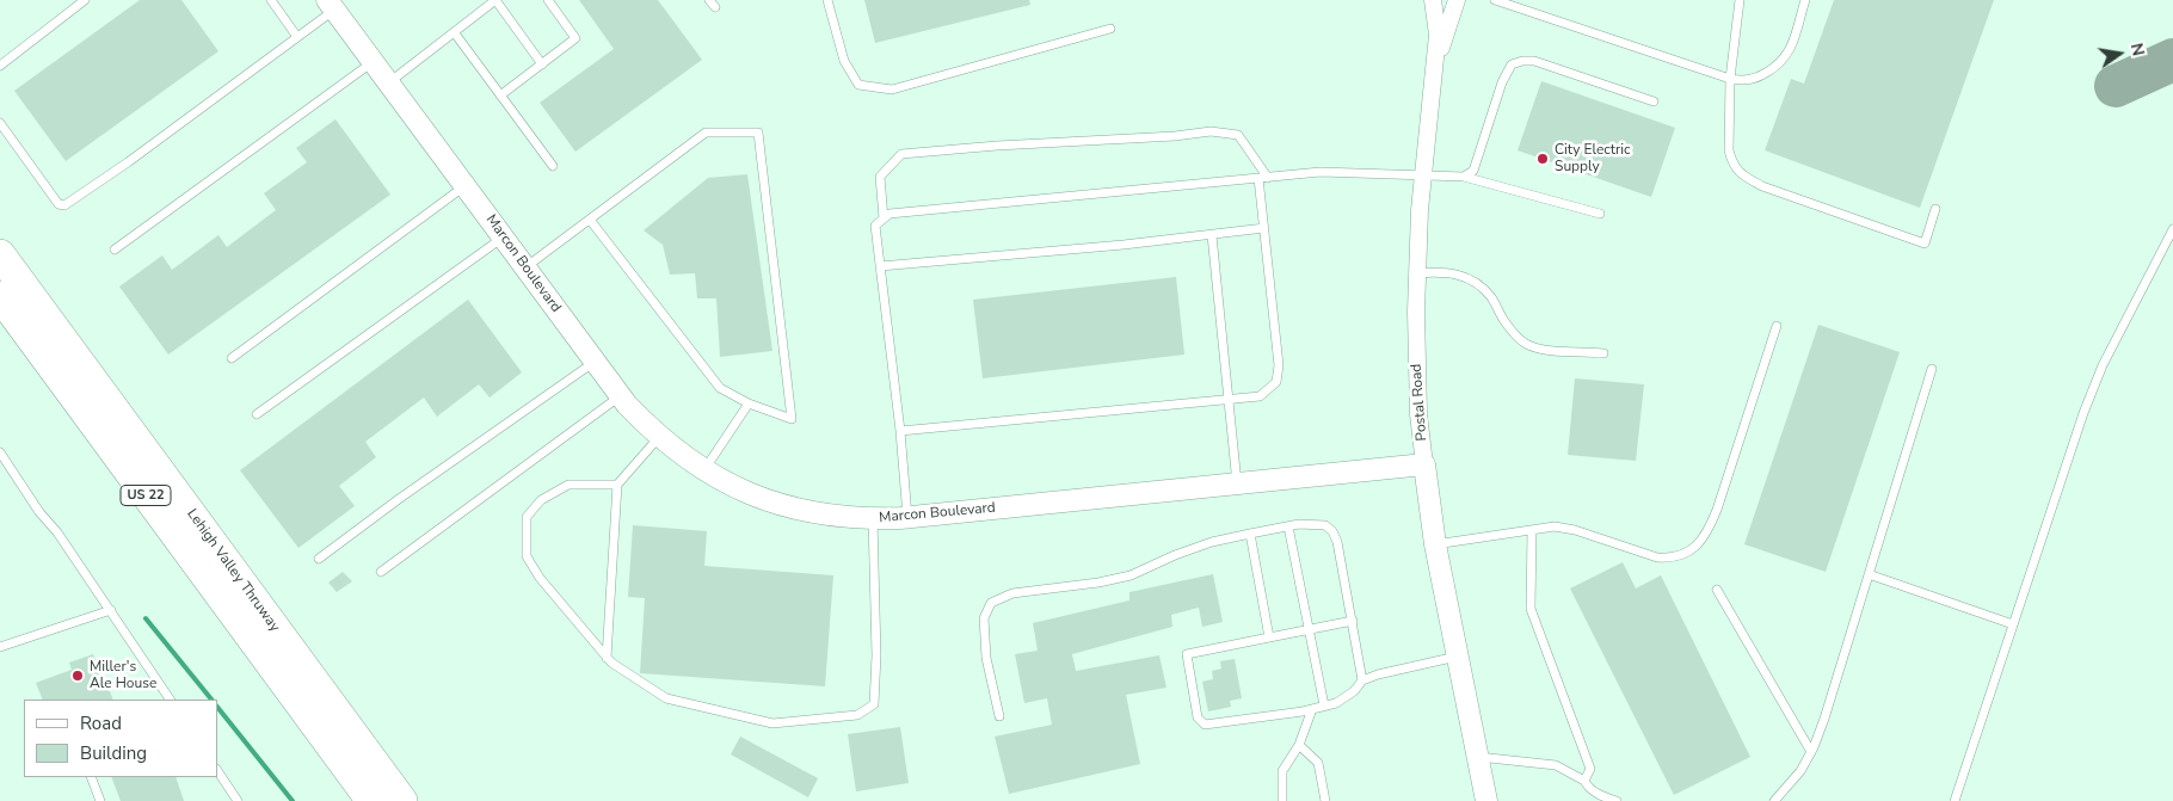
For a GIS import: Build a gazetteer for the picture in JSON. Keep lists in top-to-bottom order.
{
  "streets": {
    "highway": ["US 22", "Lehigh Valley Thruway"],
    "street": ["Marcon Boulevard", "Postal Road"]
  },
  "crossings": [
    ["Marcon Boulevard", "Postal Road"]
  ],
  "places": ["City Electric Supply", "Miller's Ale House"],
  "legend": ["Road", "Building"],
  "north": "right"
}
